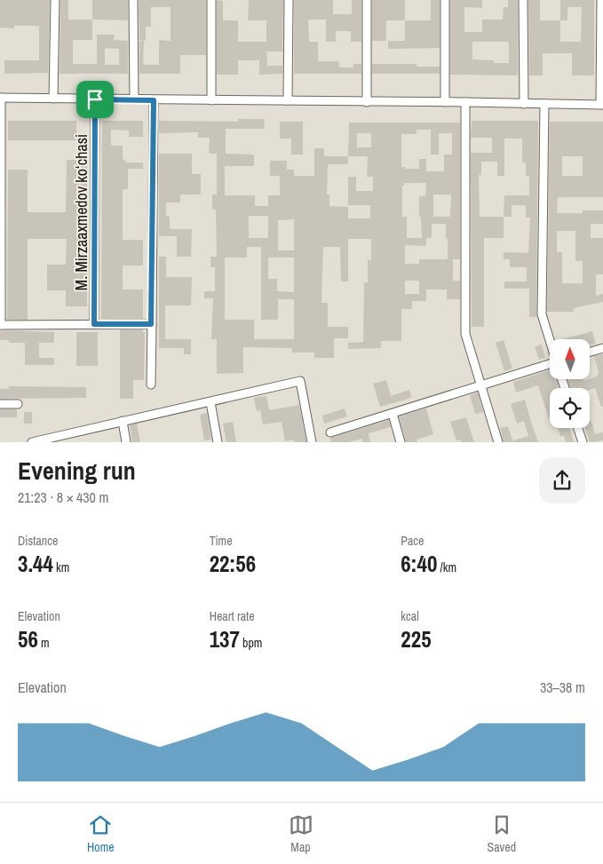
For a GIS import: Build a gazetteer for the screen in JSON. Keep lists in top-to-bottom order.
{
  "streets": {
    "street": ["M. Mirzaaxmedov koʻchasi"]
  },
  "north": "top",
  "page": {
    "heading": ["Evening run", "21:23 · 8 × 430 m"],
    "stats": [
      ["Distance", "3.44 km"],
      ["Time", "22:56"],
      ["Pace", "6:40 /km"],
      ["Elevation", "56 m"],
      ["Heart rate", "137 bpm"],
      ["kcal", "225"]
    ],
    "chart": ["Elevation", "33–38 m"],
    "tabs": ["Home", "Map", "Saved"]
  }
}
